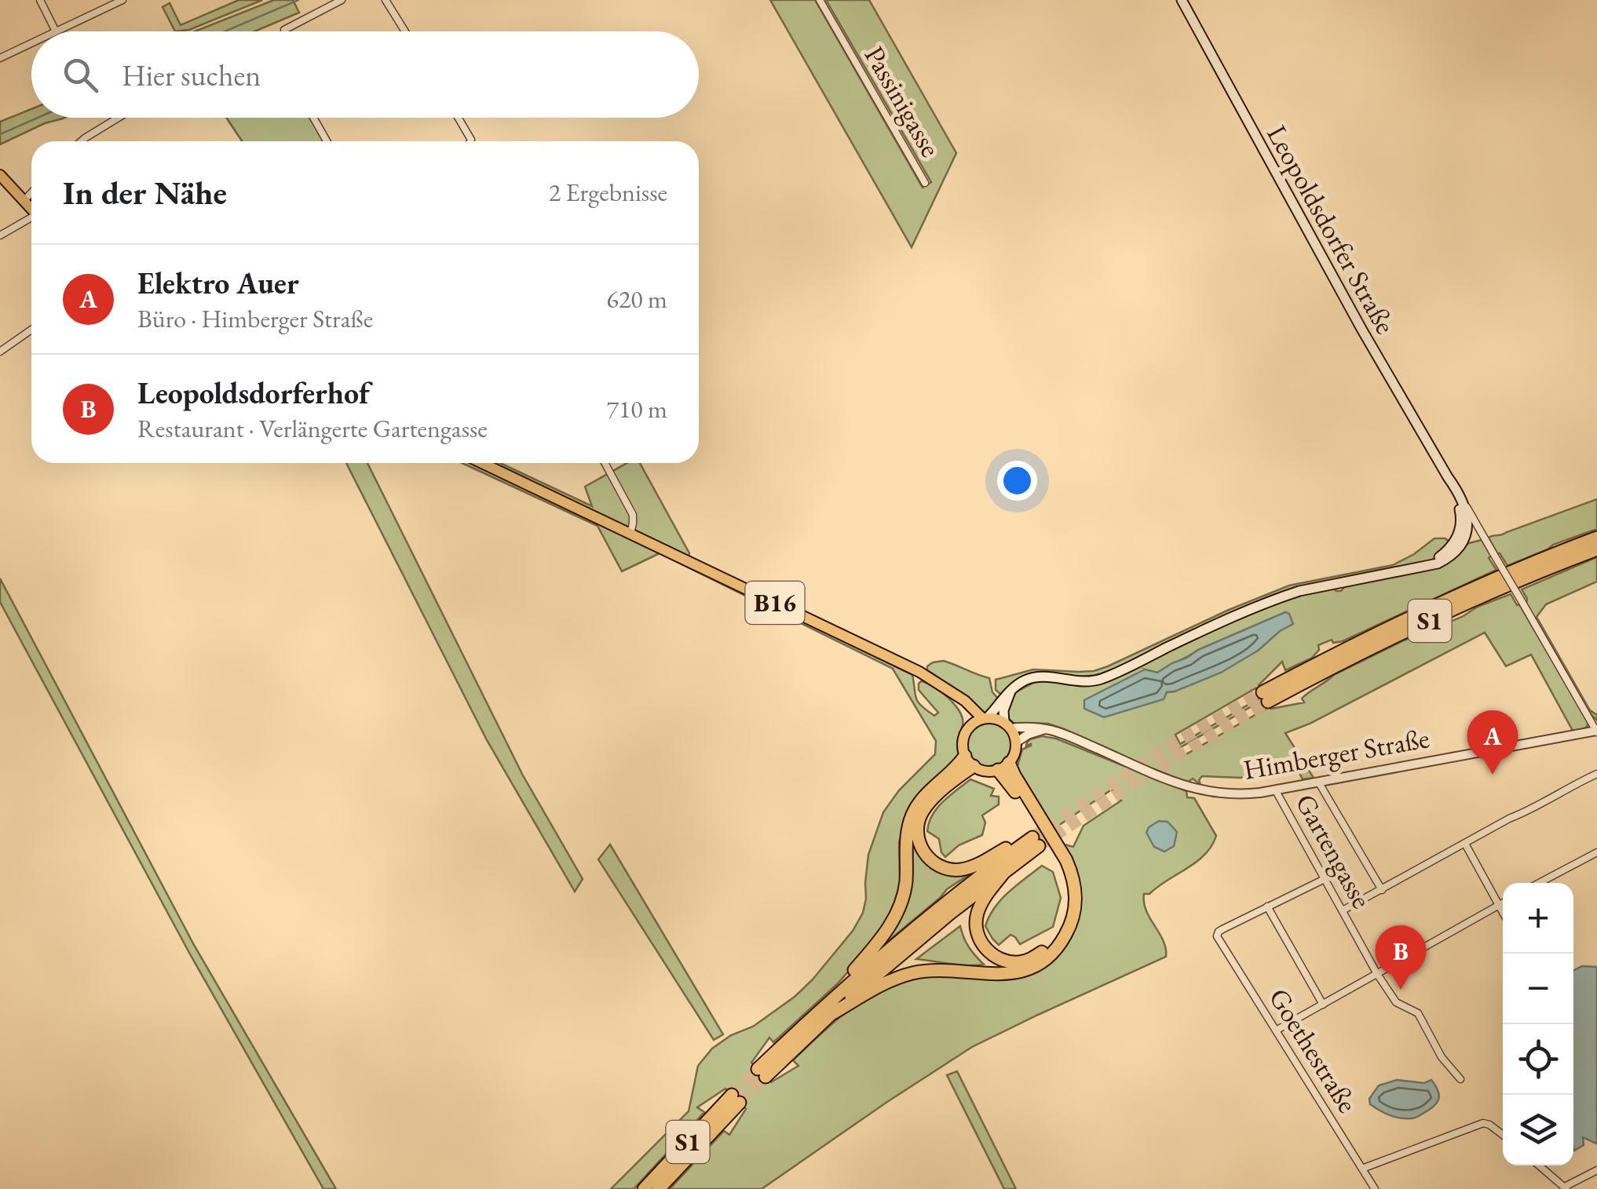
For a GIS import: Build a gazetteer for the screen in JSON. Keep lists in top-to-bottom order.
{
  "streets": {
    "highway": ["S1"],
    "main road": ["Leopoldsdorfer Straße", "B16"],
    "street": [
      "Passinigasse",
      "Himberger Straße",
      "Gartengasse",
      "Goethestraße"
    ]
  },
  "crossings": [
    ["Leopoldsdorfer Straße", "Himberger Straße"],
    ["B16", "Himberger Straße"],
    ["Himberger Straße", "Gartengasse"]
  ],
  "page": {
    "search": "Hier suchen",
    "heading": ["In der Nähe", "2 Ergebnisse"],
    "list": [
      {
        "mark": "A",
        "name": "Elektro Auer",
        "note": "Büro · Himberger Straße",
        "value": "620 m"
      },
      {
        "mark": "B",
        "name": "Leopoldsdorferhof",
        "note": "Restaurant · Verlängerte Gartengasse",
        "value": "710 m"
      }
    ],
    "pins": ["A", "B"],
    "map_buttons": ["+", "−"]
  }
}
